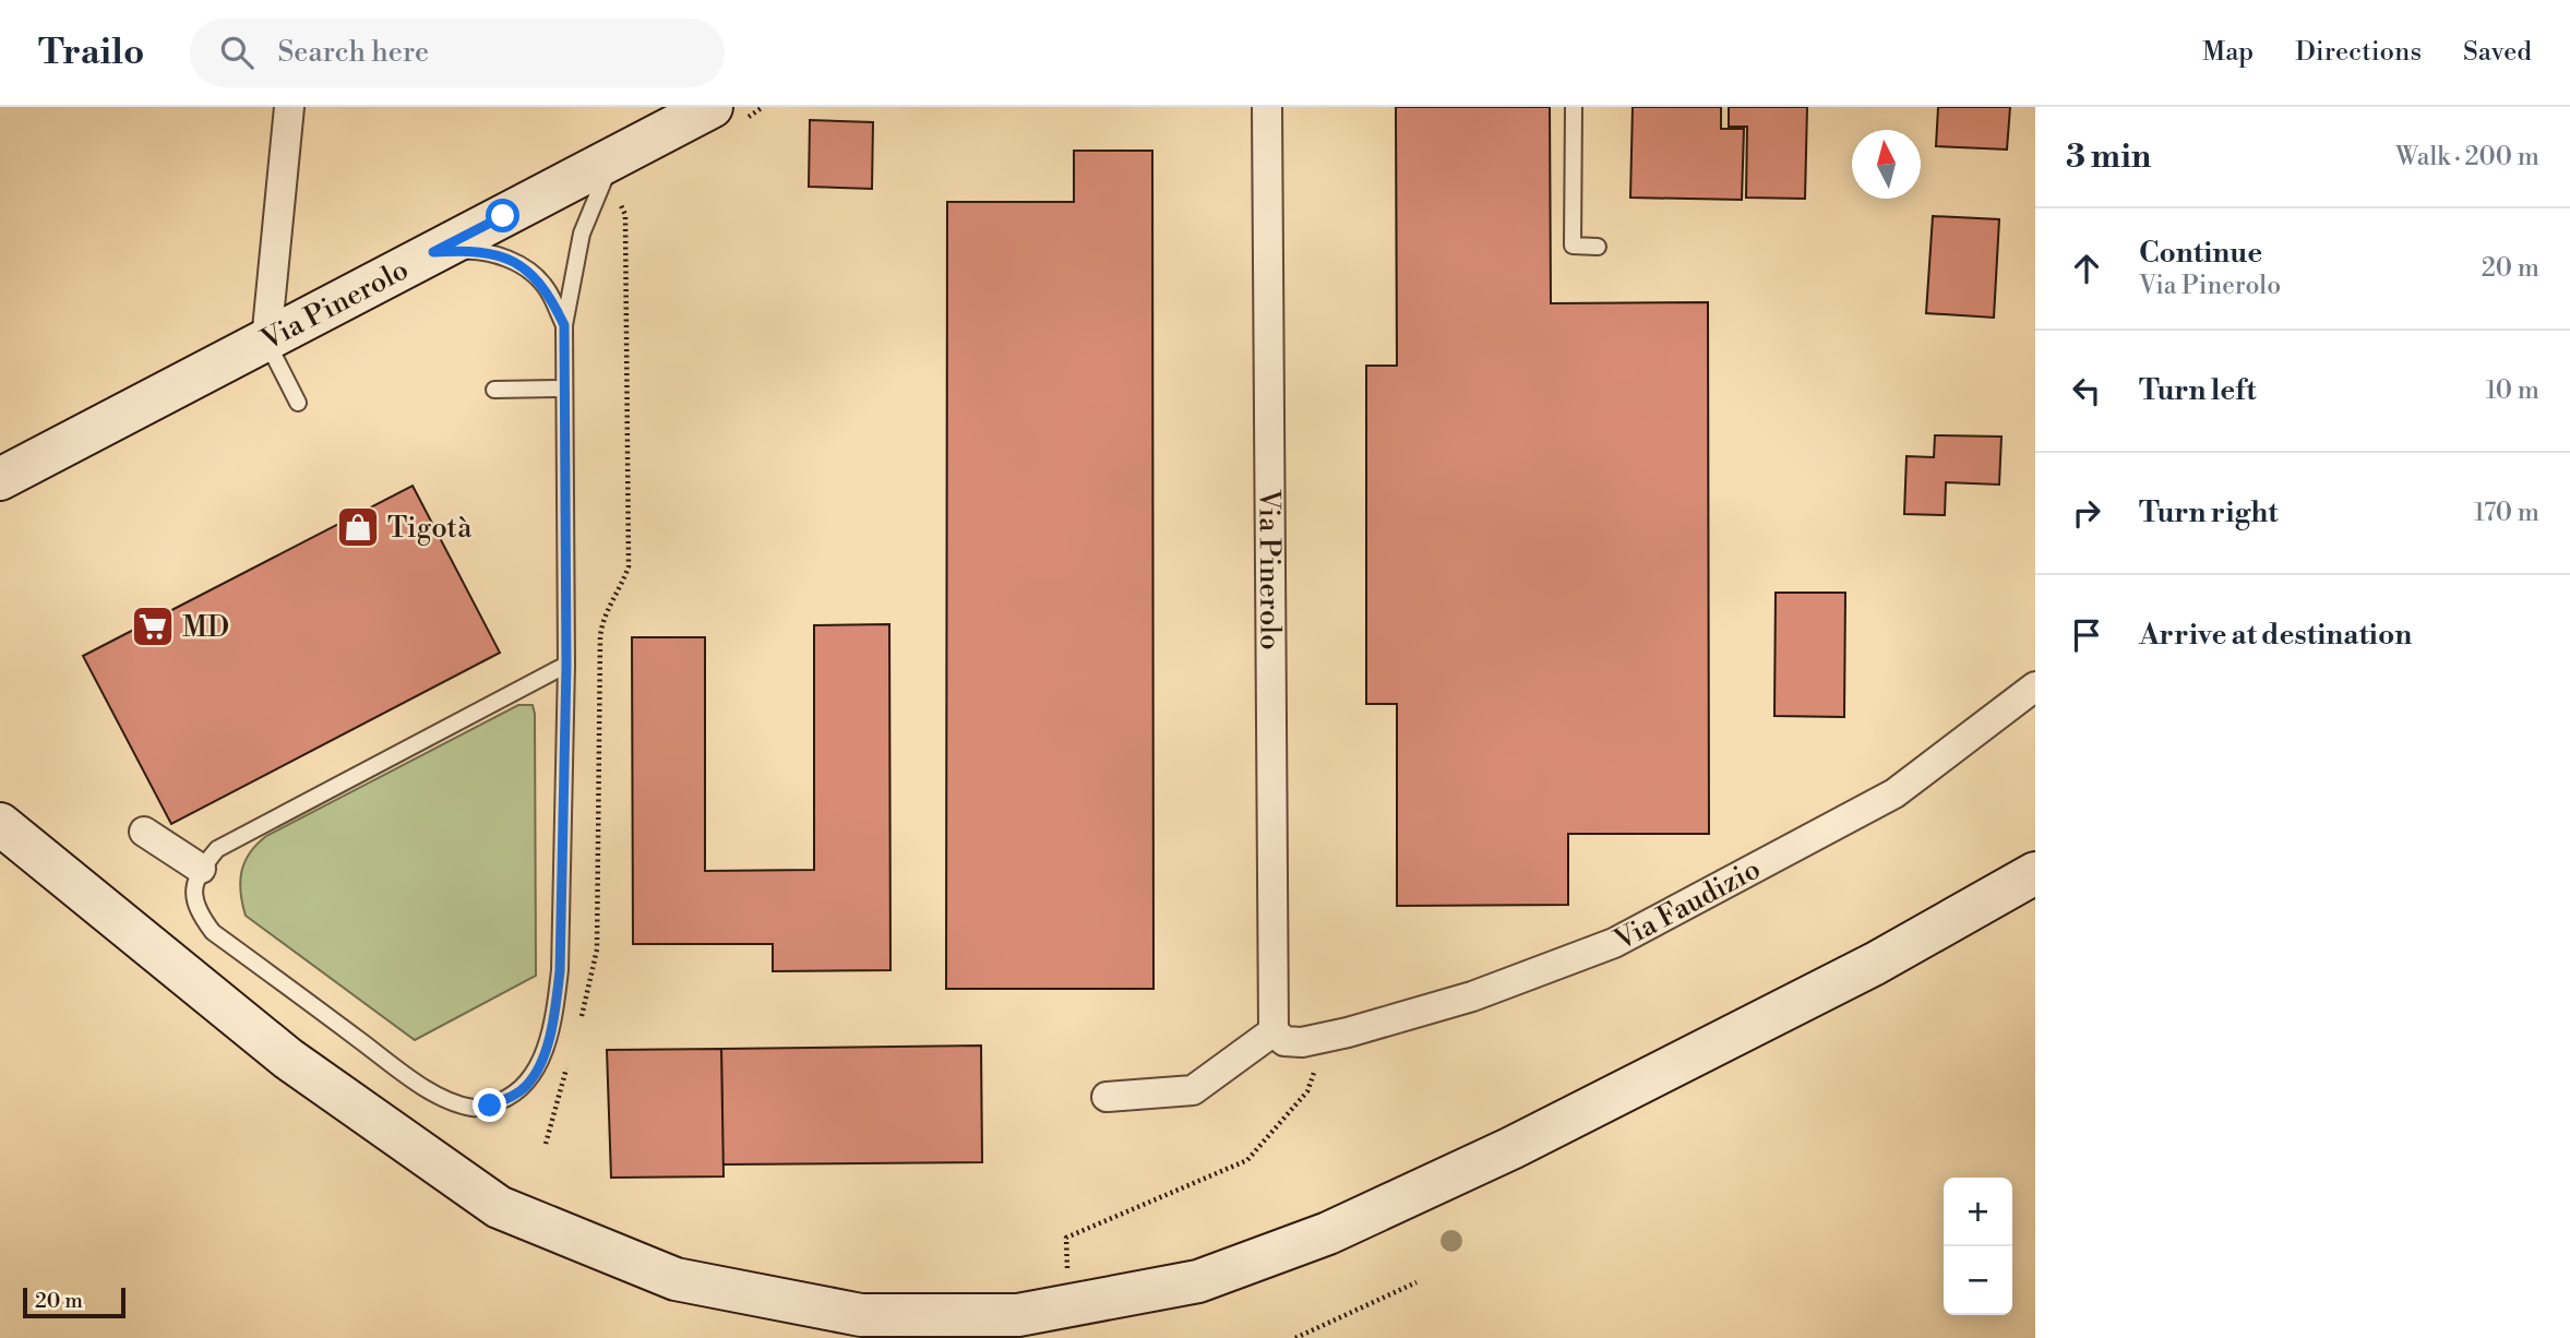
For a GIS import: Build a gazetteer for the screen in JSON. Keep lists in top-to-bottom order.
{
  "streets": {
    "main road": ["Via Pinerolo"],
    "street": ["Via Faudizio"]
  },
  "places": {
    "shop": ["Tigotà"],
    "supermarket": ["MD"]
  },
  "scale_bar": "20 m",
  "north": "top",
  "page": {
    "header": "Trailo",
    "search": "Search here",
    "nav": ["Map", "Directions", "Saved"],
    "heading": ["3 min", "Walk · 200 m"],
    "list": [
      ["Continue", "Via Pinerolo", "20 m"],
      ["Turn left", "10 m"],
      ["Turn right", "170 m"],
      "Arrive at destination"
    ],
    "map_buttons": ["+", "−"],
    "scale": "20 m"
  }
}
